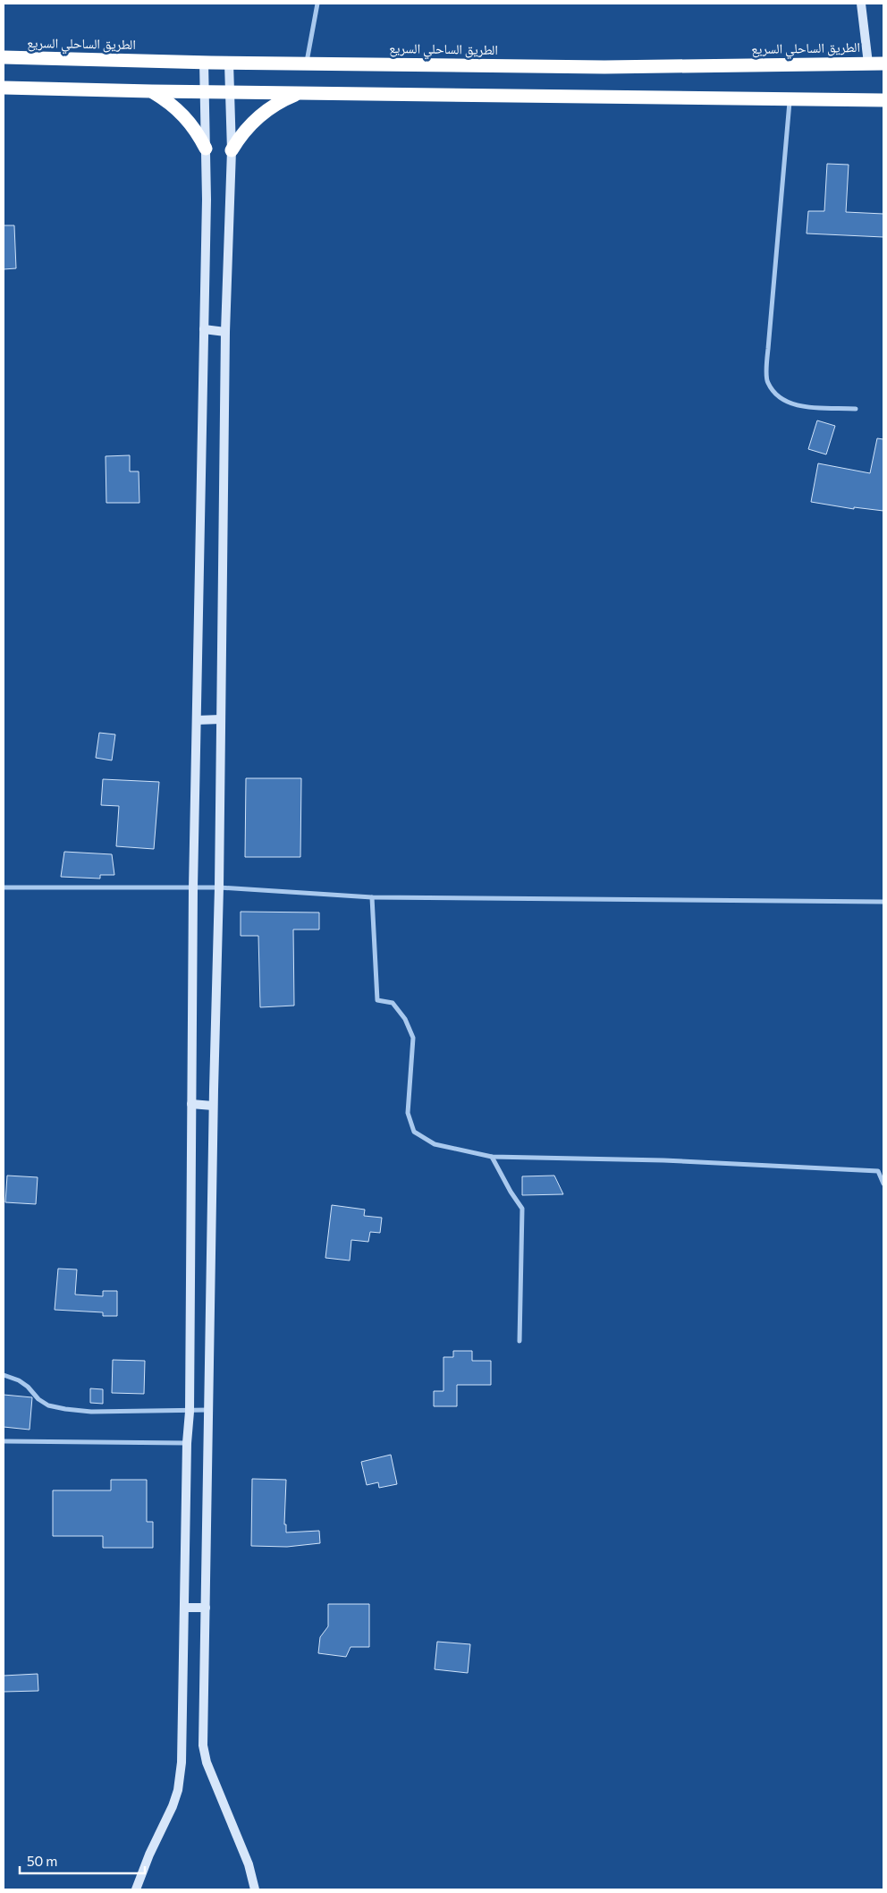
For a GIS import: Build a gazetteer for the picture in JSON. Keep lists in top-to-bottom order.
{
  "streets": {
    "highway": ["الطريق الساحلي السريع"]
  },
  "scale_bar": "50 m"
}
